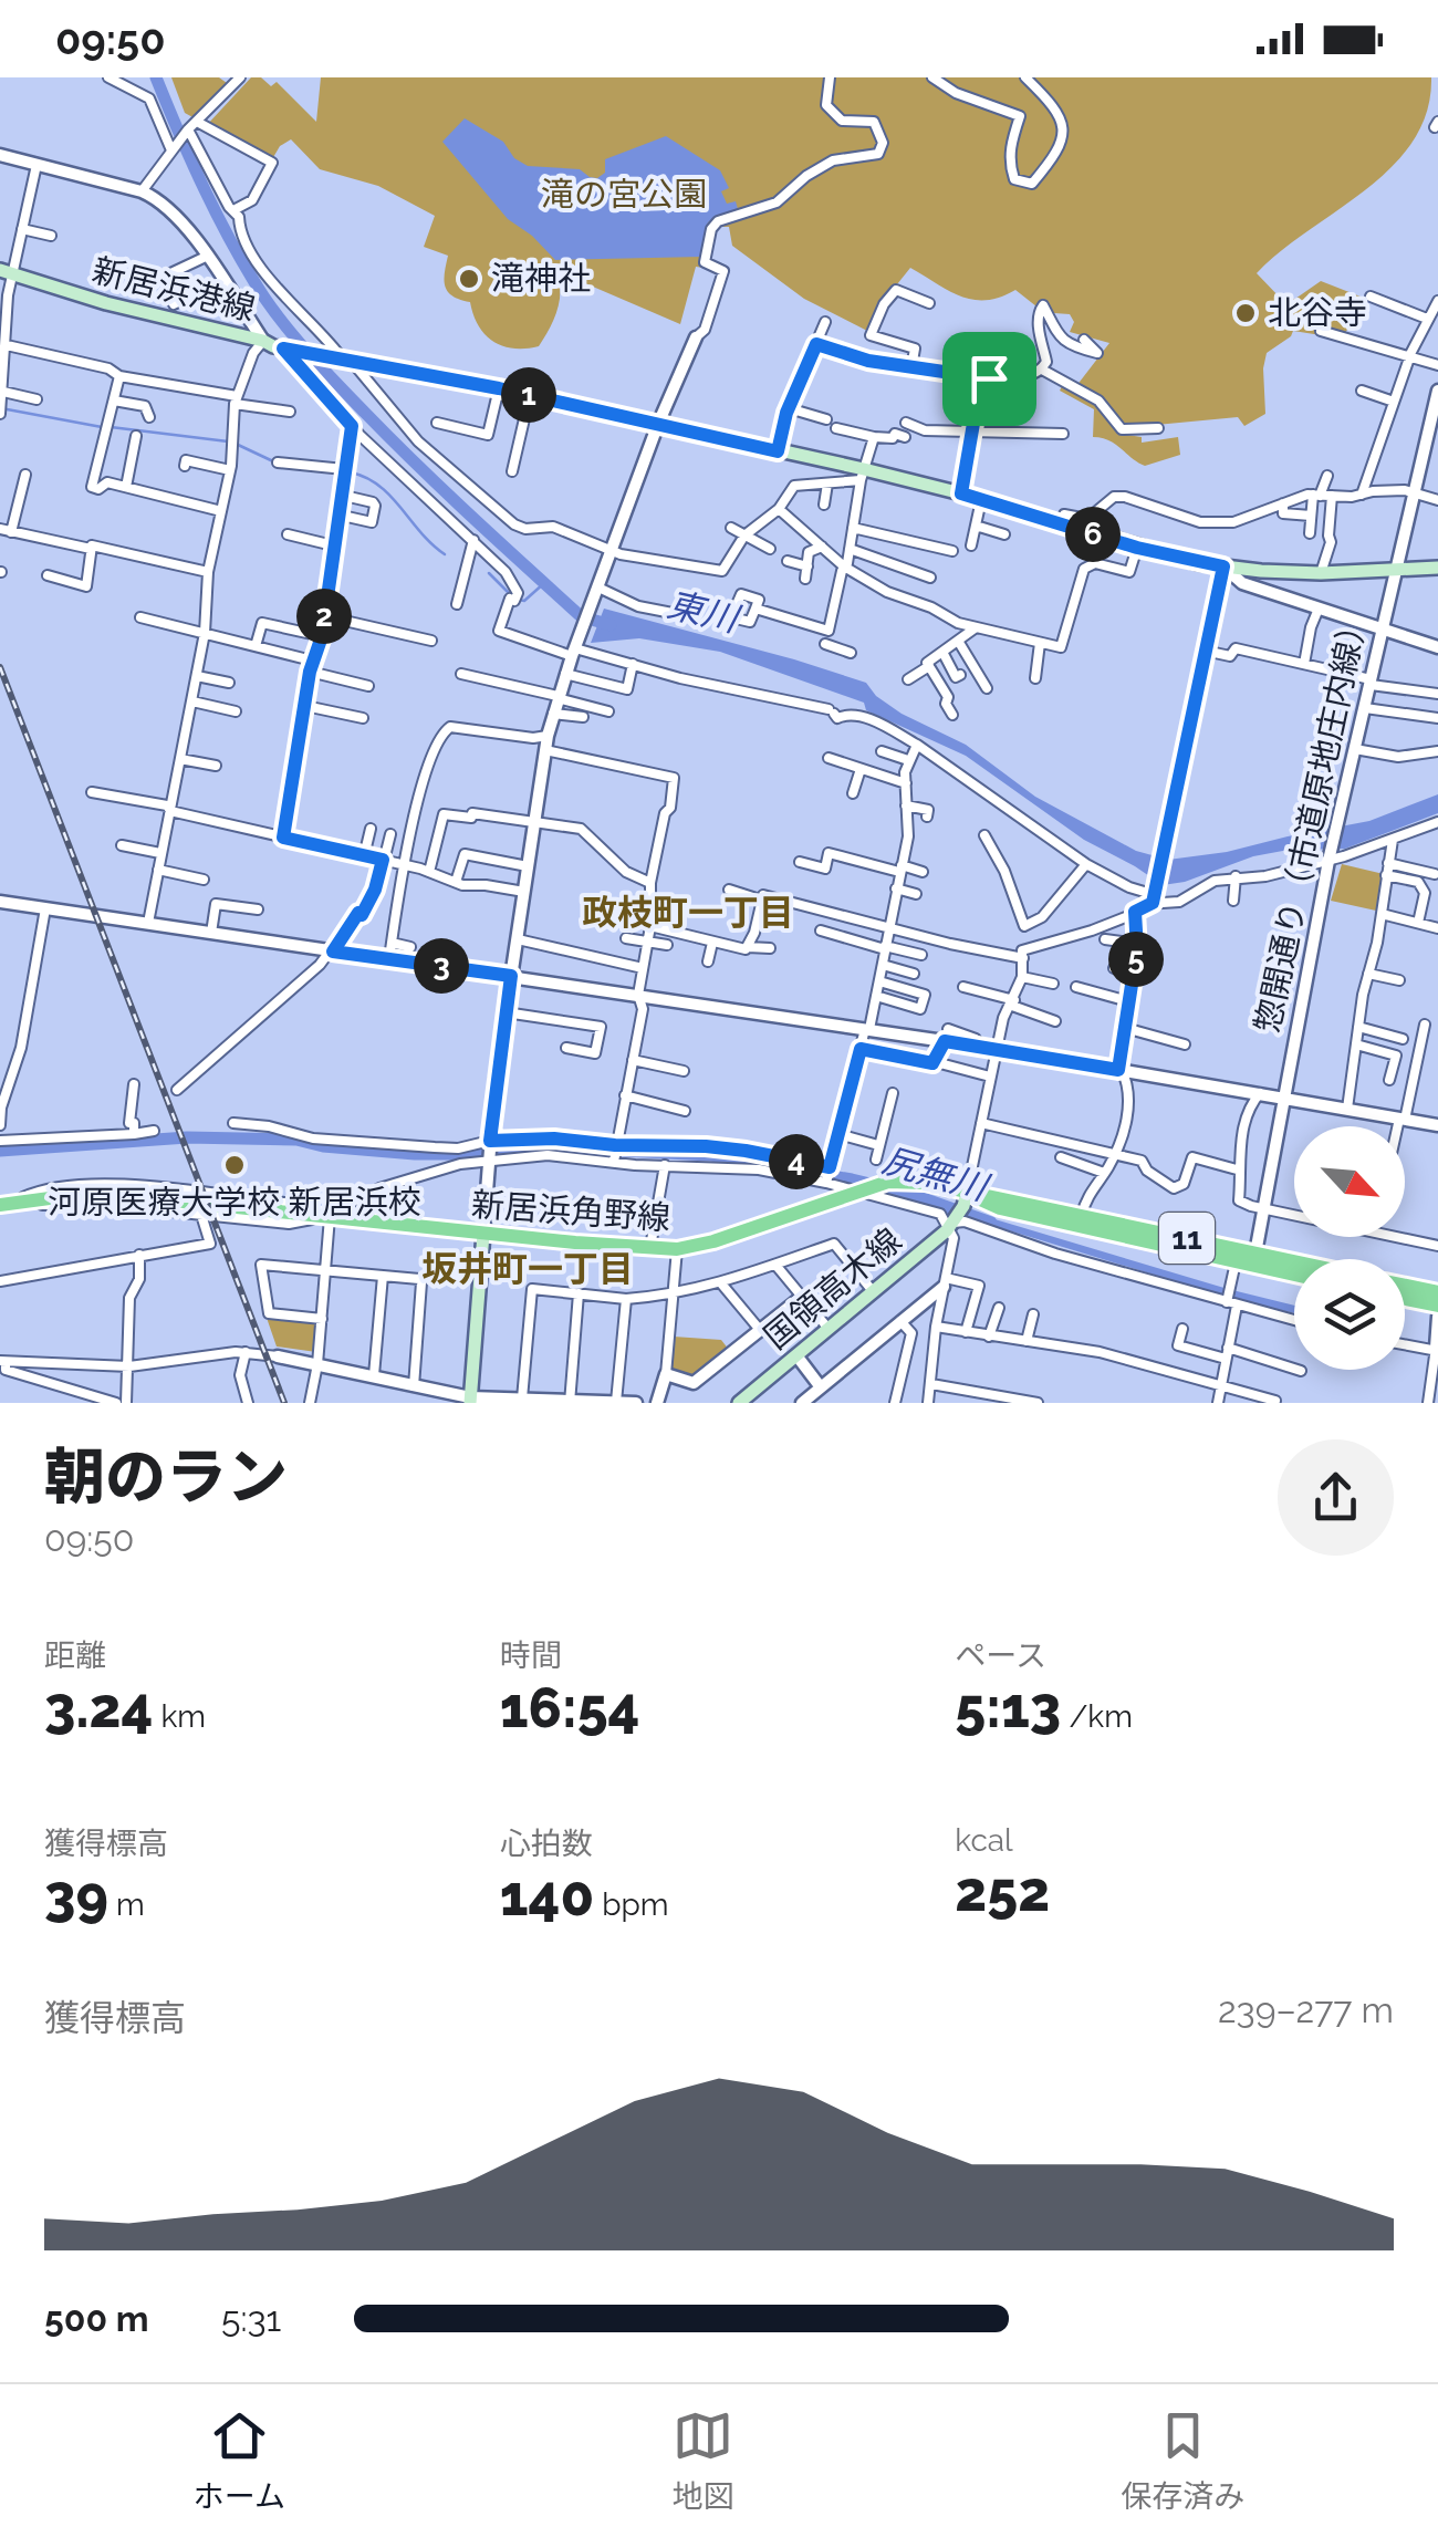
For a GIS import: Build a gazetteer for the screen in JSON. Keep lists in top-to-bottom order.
{
  "streets": {
    "main road": [
      "新居浜港線",
      "新居浜角野線",
      "11",
      "国領高木線"
    ],
    "street": ["惣開通り（市道原地庄内線）"]
  },
  "crossings": [
    ["新居浜港線", "惣開通り（市道原地庄内線）"],
    ["惣開通り（市道原地庄内線）", "11"],
    ["新居浜角野線", "11"],
    ["11", "国領高木線"]
  ],
  "districts": ["政枝町一丁目", "坂井町一丁目"],
  "water": ["東川", "尻無川"],
  "parks": ["滝の宮公園"],
  "places": ["滝神社", "北谷寺", "河原医療大学校 新居浜校"],
  "north": "bottom right",
  "page": {
    "status": "09:50",
    "pins": [
      "1",
      "6",
      "2",
      "5",
      "3",
      "4"
    ],
    "heading": ["朝のラン", "09:50"],
    "stats": [
      ["距離", "3.24 km"],
      ["時間", "16:54"],
      ["ペース", "5:13 /km"],
      ["獲得標高", "39 m"],
      ["心拍数", "140 bpm"],
      ["kcal", "252"]
    ],
    "chart": ["獲得標高", "239–277 m"],
    "list": [
      {
        "name": "500 m",
        "note": "5:31"
      }
    ],
    "tabs": ["ホーム", "地図", "保存済み"]
  }
}
